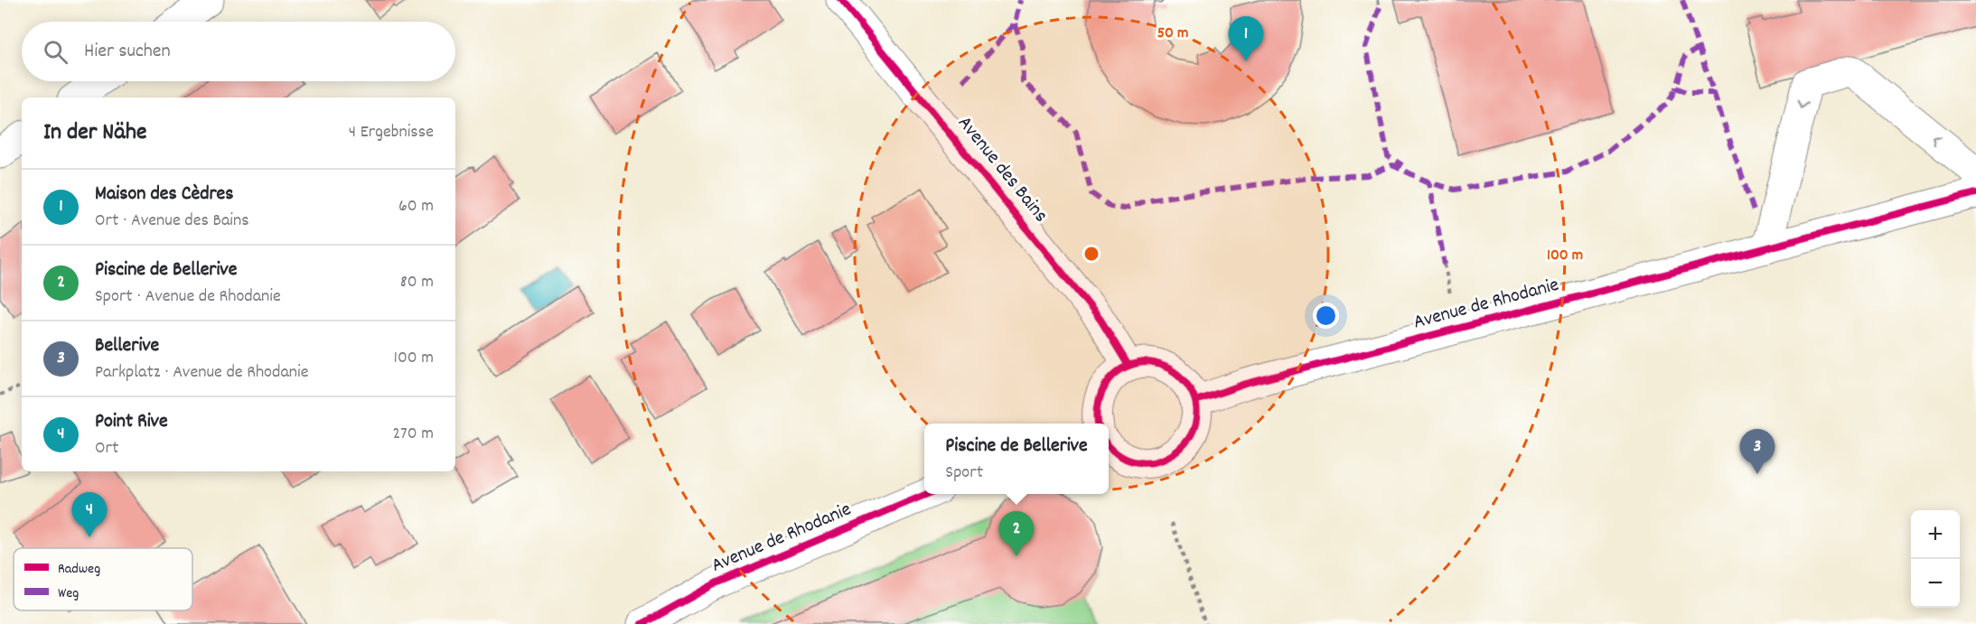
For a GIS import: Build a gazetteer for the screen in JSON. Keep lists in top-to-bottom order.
{
  "streets": {
    "main road": ["Avenue des Bains", "Avenue de Rhodanie"]
  },
  "legend": ["Radweg", "Weg"],
  "page": {
    "pins": [
      "1",
      "3",
      "4",
      "2"
    ],
    "search": "Hier suchen",
    "heading": ["In der Nähe", "4 Ergebnisse"],
    "list": [
      {
        "mark": "1",
        "name": "Maison des Cèdres",
        "note": "Ort · Avenue des Bains",
        "value": "60 m"
      },
      {
        "mark": "2",
        "name": "Piscine de Bellerive",
        "note": "Sport · Avenue de Rhodanie",
        "value": "80 m"
      },
      {
        "mark": "3",
        "name": "Bellerive",
        "note": "Parkplatz · Avenue de Rhodanie",
        "value": "100 m"
      },
      {
        "mark": "4",
        "name": "Point Rive",
        "note": "Ort",
        "value": "270 m"
      }
    ],
    "popup": ["Piscine de Bellerive", "Sport"],
    "map_buttons": ["+", "−"]
  },
  "rings": ["50 m", "100 m"]
}
